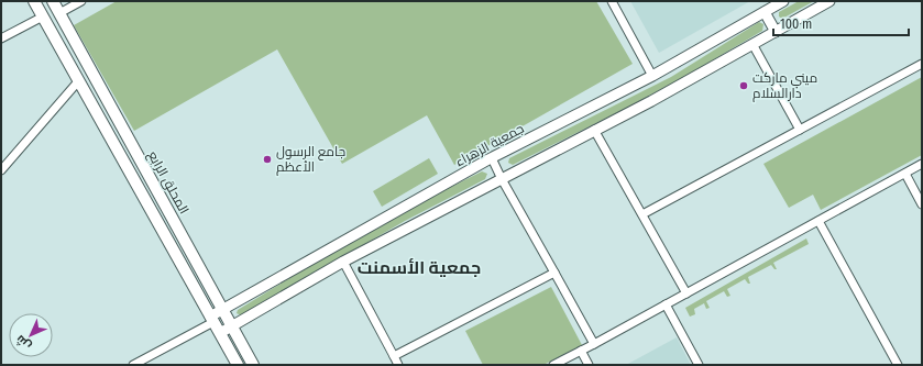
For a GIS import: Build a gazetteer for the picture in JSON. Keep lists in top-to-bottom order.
{
  "streets": {
    "main road": ["المحلق الرابع"],
    "street": ["جمعية الزهراء"]
  },
  "crossings": [
    ["جمعية الزهراء", "المحلق الرابع"]
  ],
  "districts": ["جمعية الأسمنت"],
  "places": ["ميني ماركت دارالسلام", "جامع الرسول الأعظم"],
  "scale_bar": "100 m",
  "north": "bottom left"
}
